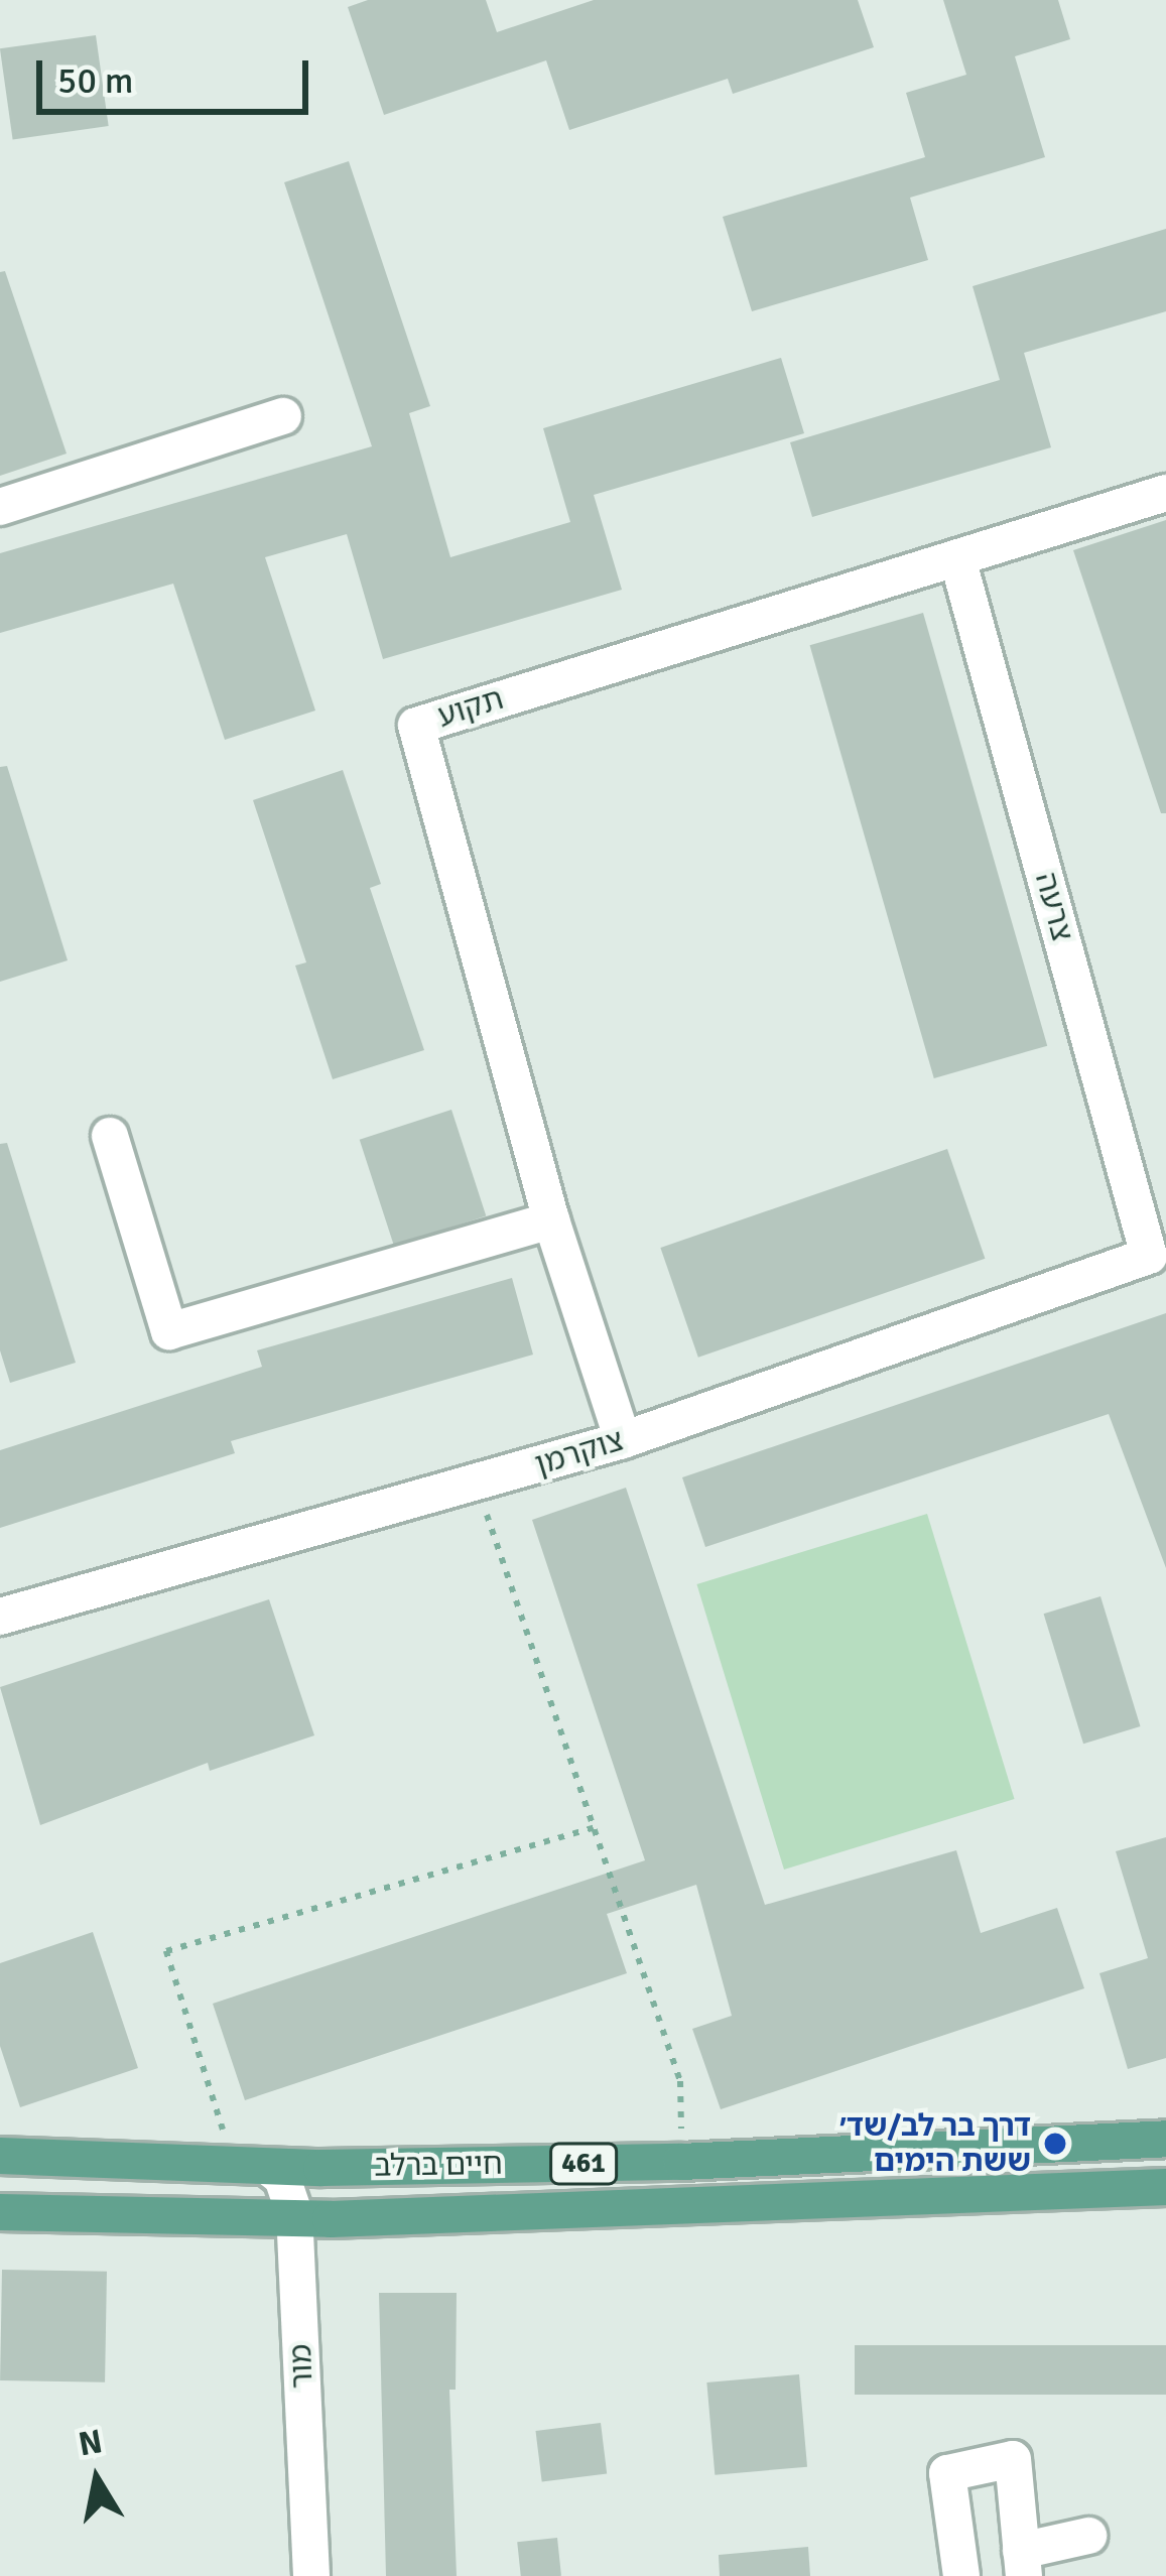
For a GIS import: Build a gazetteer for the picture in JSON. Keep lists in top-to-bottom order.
{
  "streets": {
    "main road": ["461", "חיים ברלב"],
    "street": [
      "תקוע",
      "צרעה",
      "צוקרמן",
      "מור"
    ]
  },
  "crossings": [
    ["תקוע", "צרעה"],
    ["תקוע", "צוקרמן"],
    ["צרעה", "צוקרמן"],
    ["חיים ברלב", "מור"]
  ],
  "places": ["דרך בר לב/שד׳ ששת הימים"],
  "scale_bar": "50 m",
  "north": "top"
}
